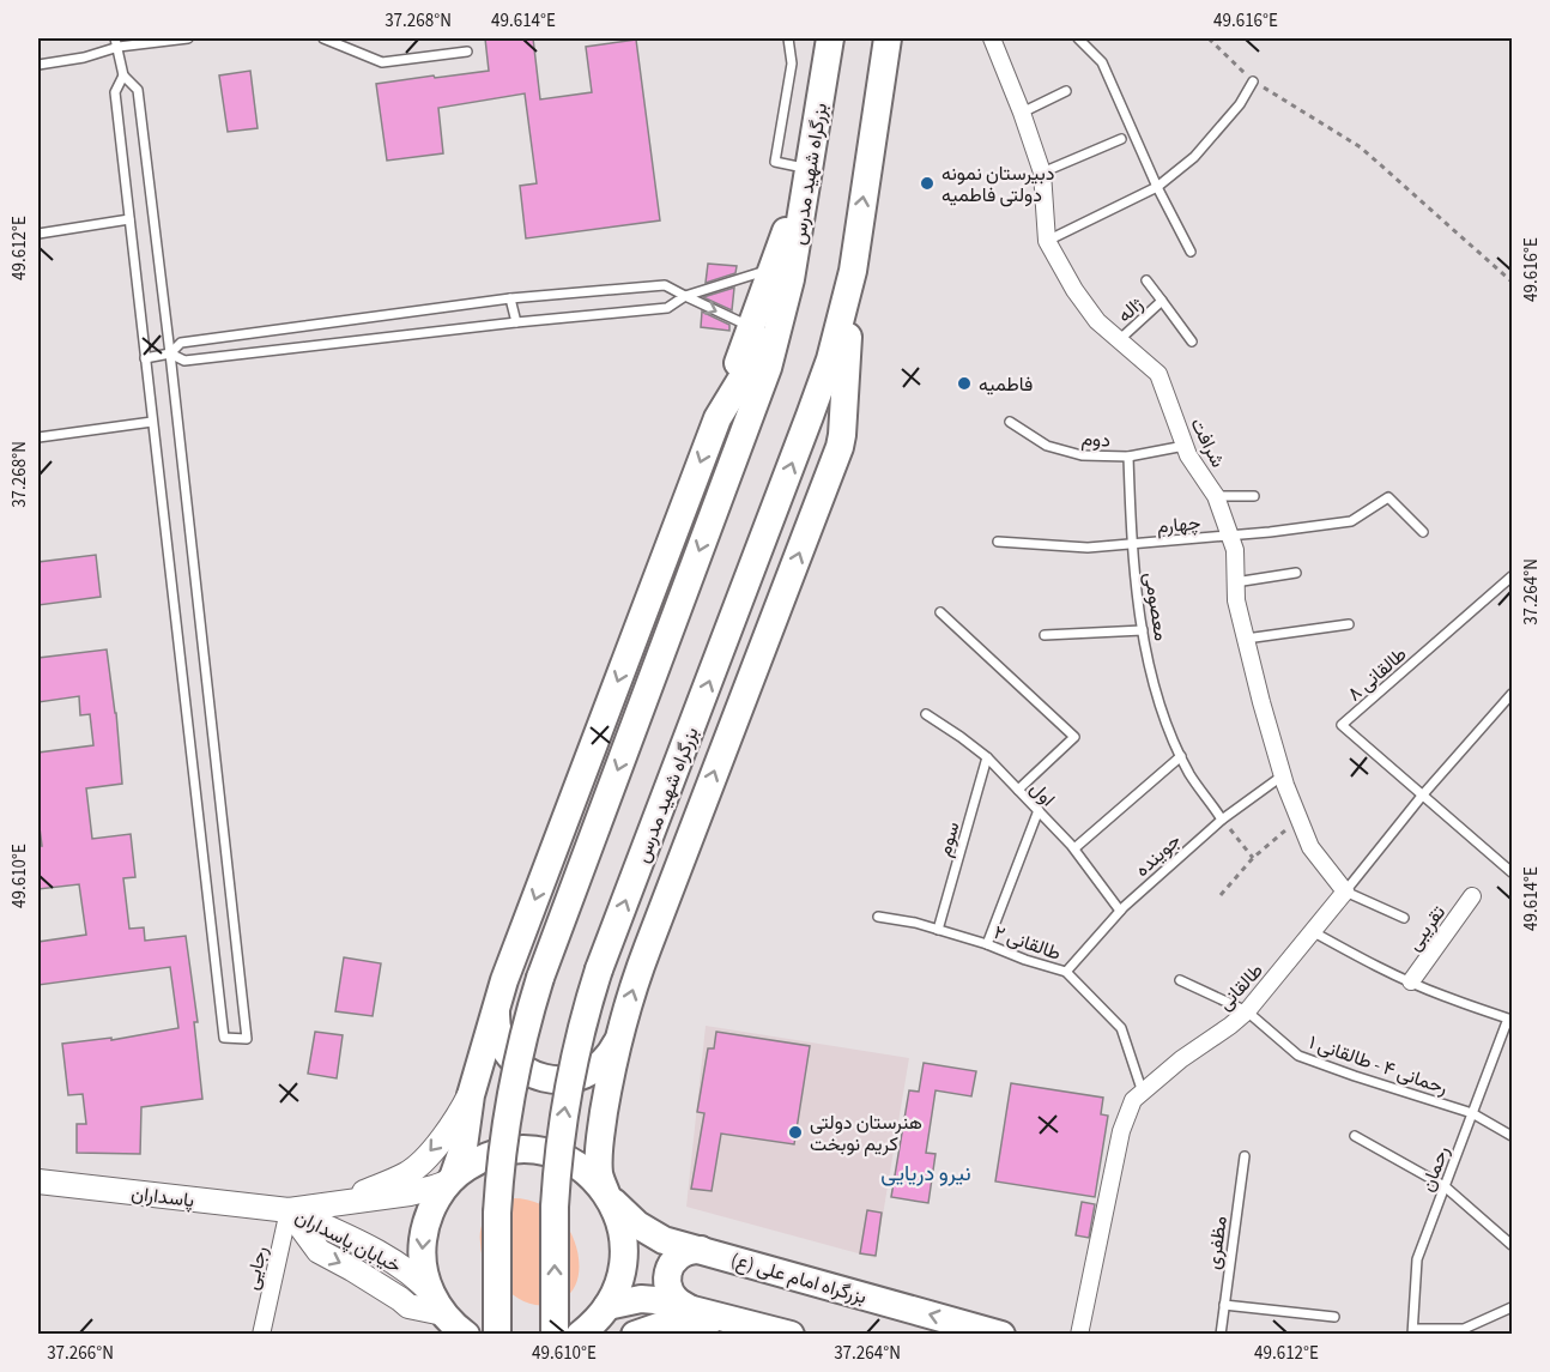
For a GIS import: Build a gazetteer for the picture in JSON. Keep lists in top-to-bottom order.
{
  "streets": {
    "highway": ["بزرگراه شهید مدرس", "بزرگراه امام علی (ع)"],
    "main road": ["پاسداران", "خیابان پاسداران"],
    "street": [
      "شرافت",
      "تقریبی",
      "طالقانی",
      "رجایی"
    ],
    "lane": [
      "ژاله",
      "دوم",
      "چهارم",
      "معصومی",
      "طالقانی ۸",
      "اول",
      "سوم",
      "جوینده",
      "طالقانی ۲",
      "رحمانی ۴ - طالقانی ۱",
      "رحمان",
      "مظفری"
    ]
  },
  "crossings": [
    ["بزرگراه شهید مدرس", "خیابان پاسداران"],
    ["بزرگراه شهید مدرس", "بزرگراه امام علی (ع)"],
    ["ژاله", "شرافت"],
    ["دوم", "شرافت"],
    ["دوم", "معصومی"],
    ["شرافت", "چهارم"],
    ["شرافت", "جوینده"],
    ["شرافت", "طالقانی"],
    ["چهارم", "معصومی"],
    ["معصومی", "جوینده"],
    ["طالقانی ۸", "طالقانی"],
    ["اول", "سوم"],
    ["اول", "جوینده"],
    ["سوم", "طالقانی ۲"],
    ["جوینده", "طالقانی ۲"],
    ["تقریبی", "رحمان"],
    ["طالقانی ۲", "طالقانی"],
    ["طالقانی", "رحمانی ۴ - طالقانی ۱"],
    ["رحمانی ۴ - طالقانی ۱", "رحمان"],
    ["پاسداران", "خیابان پاسداران"],
    ["پاسداران", "رجایی"],
    ["خیابان پاسداران", "رجایی"],
    ["خیابان پاسداران", "بزرگراه امام علی (ع)"]
  ],
  "one_way": ["خیابان پاسداران"],
  "districts": ["نیرو دریایی"],
  "places": ["دبیرستان نمونه دولتی فاطمیه", "فاطمیه", "هنرستان دولتی کریم نوبخت"],
  "coordinates": [
    "37.268°N",
    "49.614°E",
    "49.616°E",
    "49.612°E",
    "37.264°N",
    "49.610°E",
    "37.266°N"
  ]
}
